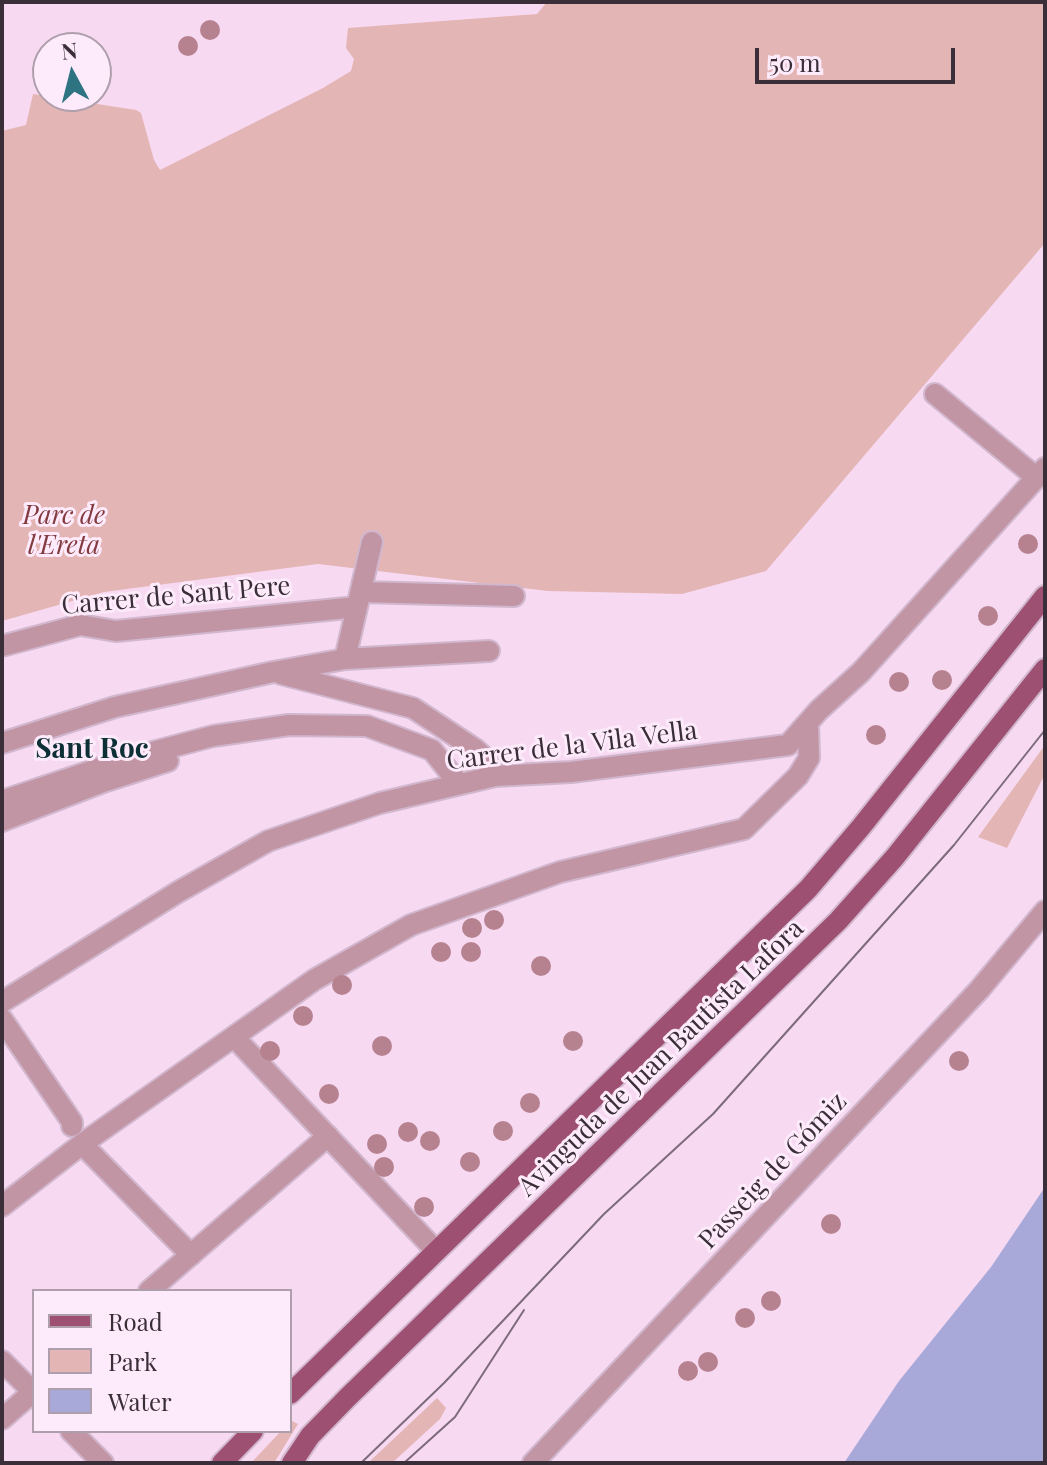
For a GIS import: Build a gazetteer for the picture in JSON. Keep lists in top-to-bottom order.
{
  "streets": {
    "main road": ["Avinguda de Juan Bautista Lafora"],
    "street": ["Carrer de Sant Pere", "Carrer de la Vila Vella", "Passeig de Gómiz"]
  },
  "districts": ["Sant Roc"],
  "parks": ["Parc de l'Ereta"],
  "legend": ["Road", "Park", "Water"],
  "scale_bar": "50 m",
  "north": "top"
}
